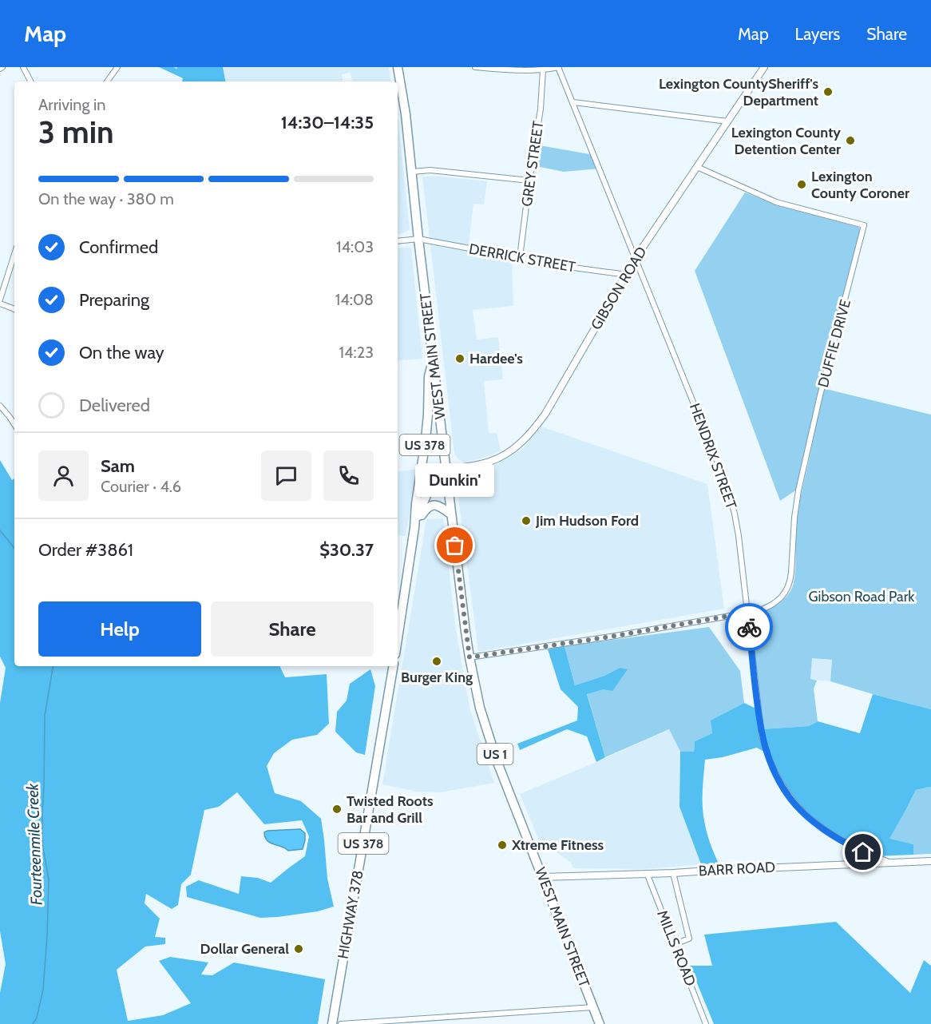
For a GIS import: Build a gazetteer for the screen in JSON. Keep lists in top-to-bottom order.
{
  "streets": {
    "main road": [
      "WEST MAIN STREET",
      "US 378",
      "US 1",
      "HIGHWAY 378"
    ],
    "street": [
      "GREY STREET",
      "DERRICK STREET",
      "GIBSON ROAD",
      "DUFFIE DRIVE",
      "HENDRIX STREET",
      "BARR ROAD",
      "MILLS ROAD"
    ]
  },
  "crossings": [
    ["GREY STREET", "DERRICK STREET"],
    ["DERRICK STREET", "GIBSON ROAD"],
    ["DERRICK STREET", "WEST MAIN STREET"],
    ["GIBSON ROAD", "DUFFIE DRIVE"],
    ["GIBSON ROAD", "WEST MAIN STREET"],
    ["GIBSON ROAD", "US 378"],
    ["GIBSON ROAD", "HENDRIX STREET"],
    ["DUFFIE DRIVE", "HENDRIX STREET"],
    ["WEST MAIN STREET", "US 378"],
    ["WEST MAIN STREET", "BARR ROAD"],
    ["HENDRIX STREET", "BARR ROAD"],
    ["BARR ROAD", "MILLS ROAD"]
  ],
  "water": ["Fourteenmile Creek"],
  "parks": ["Gibson Road Park"],
  "places": [
    "Lexington CountySheriff's Department",
    "Lexington County Detention Center",
    "Lexington County Coroner",
    "Hardee's",
    "Jim Hudson Ford",
    "Dunkin'",
    "Burger King",
    "Twisted Roots Bar and Grill",
    "Xtreme Fitness",
    "Dollar General"
  ],
  "page": {
    "header": "Map",
    "nav": ["Map", "Layers", "Share"],
    "heading": ["3 min", "Arriving in", "14:30–14:35"],
    "panel": [
      "Sam",
      "Courier · 4.6",
      "Order #3861",
      "$30.37"
    ],
    "bar": "On the way · 380 m",
    "list": [
      ["Confirmed", "14:03"],
      ["Preparing", "14:08"],
      ["On the way", "14:23"],
      "Delivered"
    ],
    "bubble": "Dunkin'",
    "buttons": ["Help", "Share"]
  }
}
